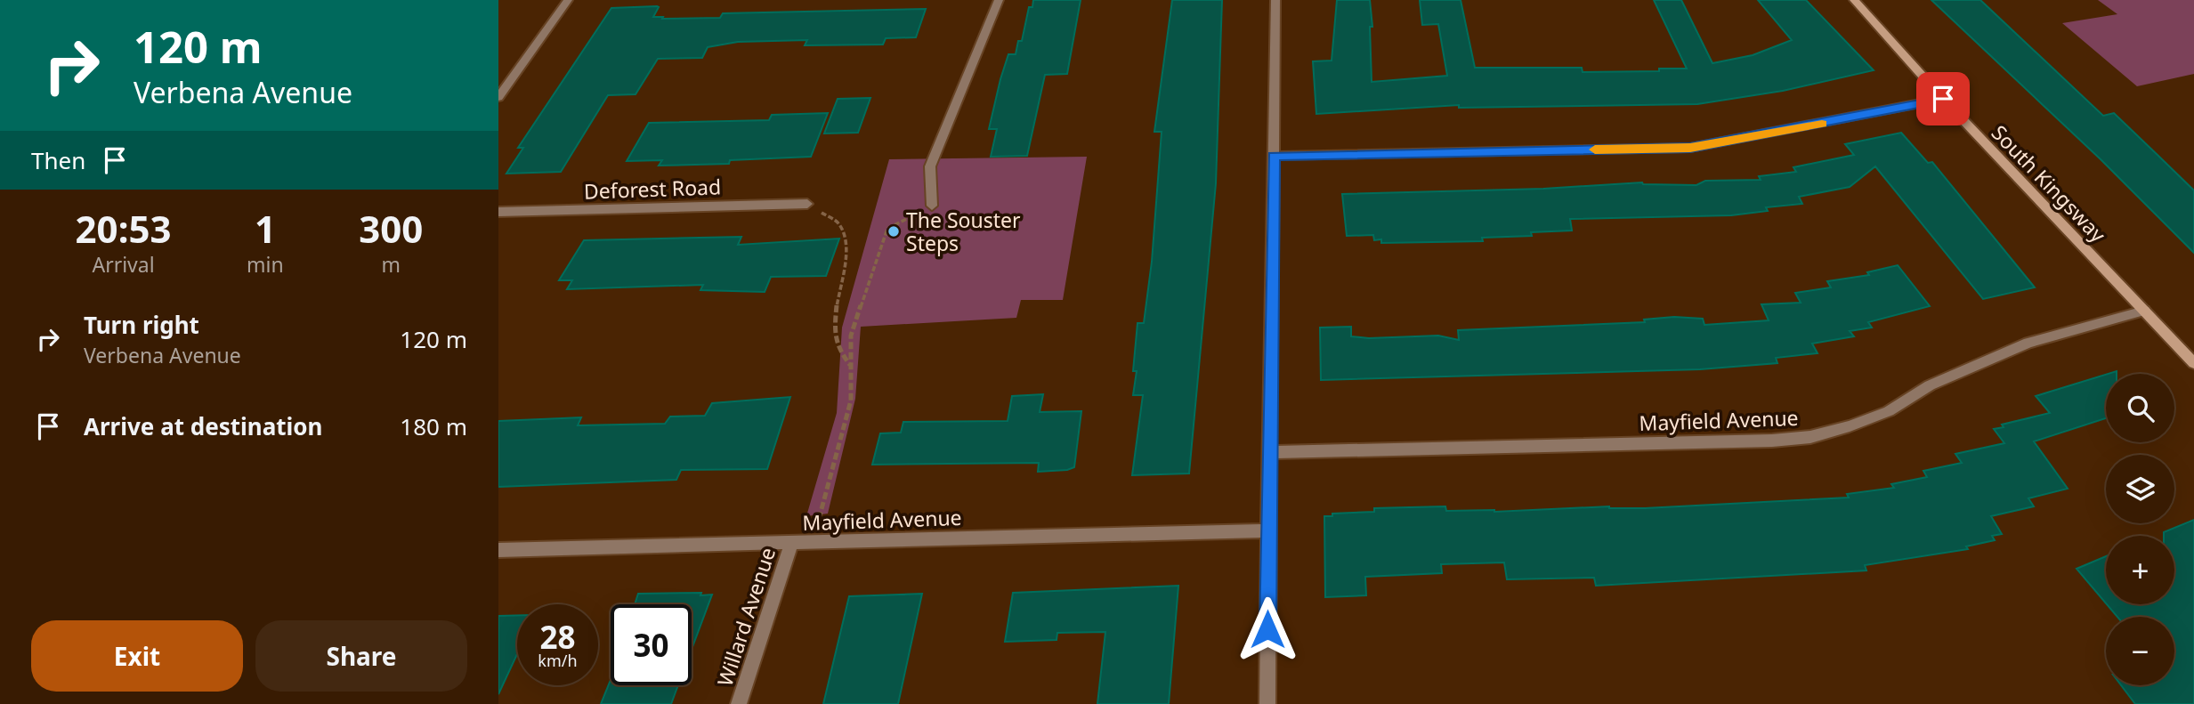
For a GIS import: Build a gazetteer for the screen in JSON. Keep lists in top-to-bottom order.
{
  "streets": {
    "street": [
      "South Kingsway",
      "Deforest Road",
      "Mayfield Avenue",
      "Willard Avenue"
    ]
  },
  "crossings": [
    ["South Kingsway", "Mayfield Avenue"],
    ["Mayfield Avenue", "Willard Avenue"]
  ],
  "places": ["The Souster Steps"],
  "page": {
    "turn": ["120 m", "Verbena Avenue"],
    "then": "Then",
    "eta": [
      "20:53",
      "Arrival",
      "1",
      "min",
      "300",
      "m"
    ],
    "list": [
      {
        "name": "Turn right",
        "note": "Verbena Avenue",
        "value": "120 m"
      },
      {
        "name": "Arrive at destination",
        "value": "180 m"
      }
    ],
    "map_buttons": ["+", "−"],
    "speed": "28 km/h",
    "limit": "30",
    "buttons": ["Exit", "Share"]
  }
}
